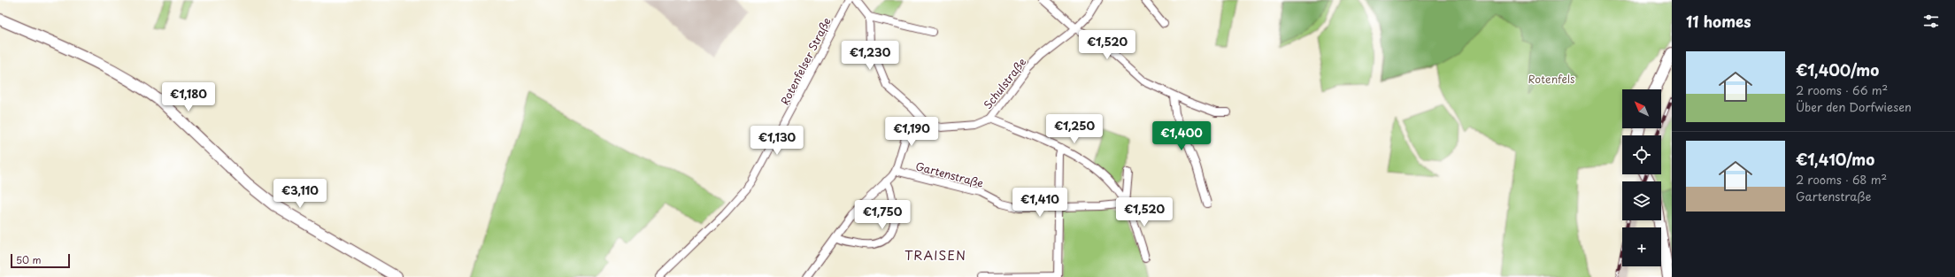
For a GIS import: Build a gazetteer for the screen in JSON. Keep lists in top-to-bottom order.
{
  "streets": {
    "street": ["Rotenfelser Straße", "Schulstraße", "Gartenstraße"]
  },
  "districts": ["TRAISEN"],
  "parks": ["Rotenfels"],
  "scale_bar": "50 m",
  "north": "top left",
  "page": {
    "heading": "11 homes",
    "price": [
      "€1,520",
      "€1,230",
      "€1,180",
      "€1,250",
      "€1,190",
      "€1,400",
      "€1,130",
      "€3,110",
      "€1,410",
      "€1,520",
      "€1,750"
    ],
    "list": [
      {
        "name": "€1,400/mo",
        "note": "2 rooms · 66 m² · Über den Dorfwiesen"
      },
      {
        "name": "€1,410/mo",
        "note": "2 rooms · 68 m² · Gartenstraße"
      }
    ],
    "map_buttons": "+",
    "scale": "50 m"
  }
}
